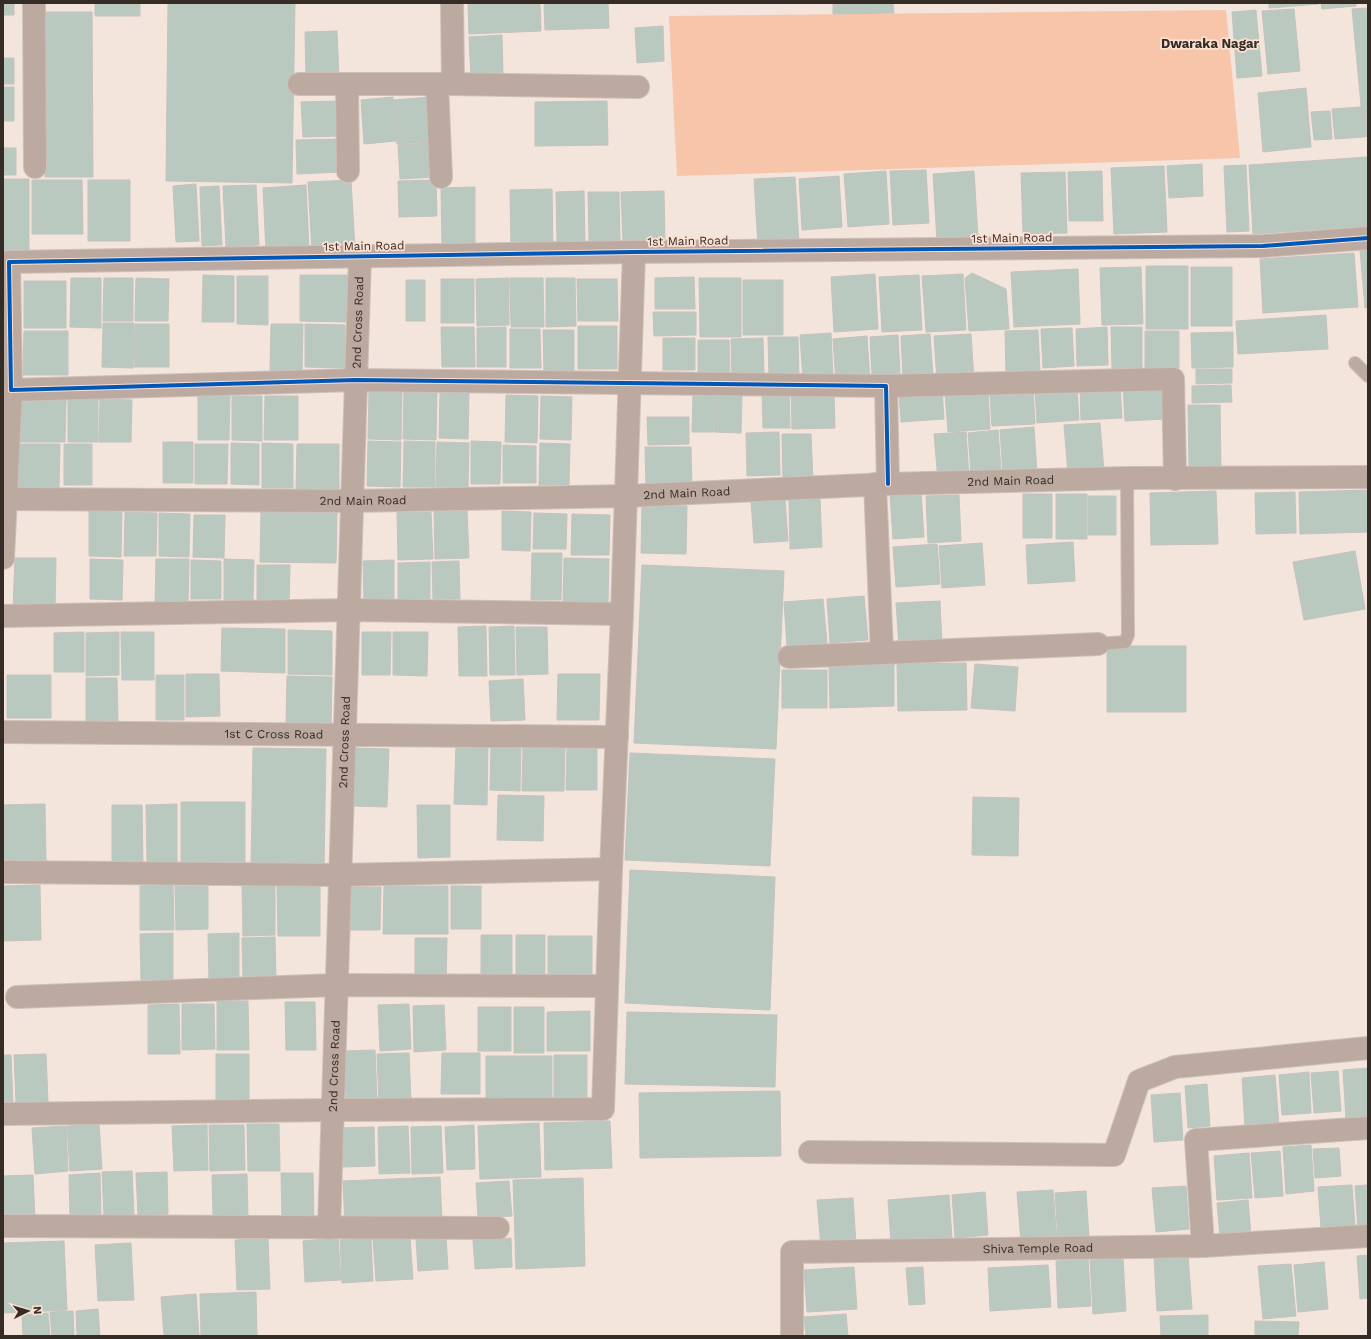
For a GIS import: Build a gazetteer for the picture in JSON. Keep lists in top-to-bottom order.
{
  "streets": {
    "street": [
      "1st Main Road",
      "2nd Cross Road",
      "2nd Main Road",
      "1st C Cross Road",
      "Shiva Temple Road"
    ]
  },
  "crossings": [
    ["1st Main Road", "2nd Cross Road"],
    ["2nd Cross Road", "2nd Main Road"],
    ["2nd Cross Road", "1st C Cross Road"]
  ],
  "districts": ["Dwaraka Nagar"],
  "north": "right"
}
